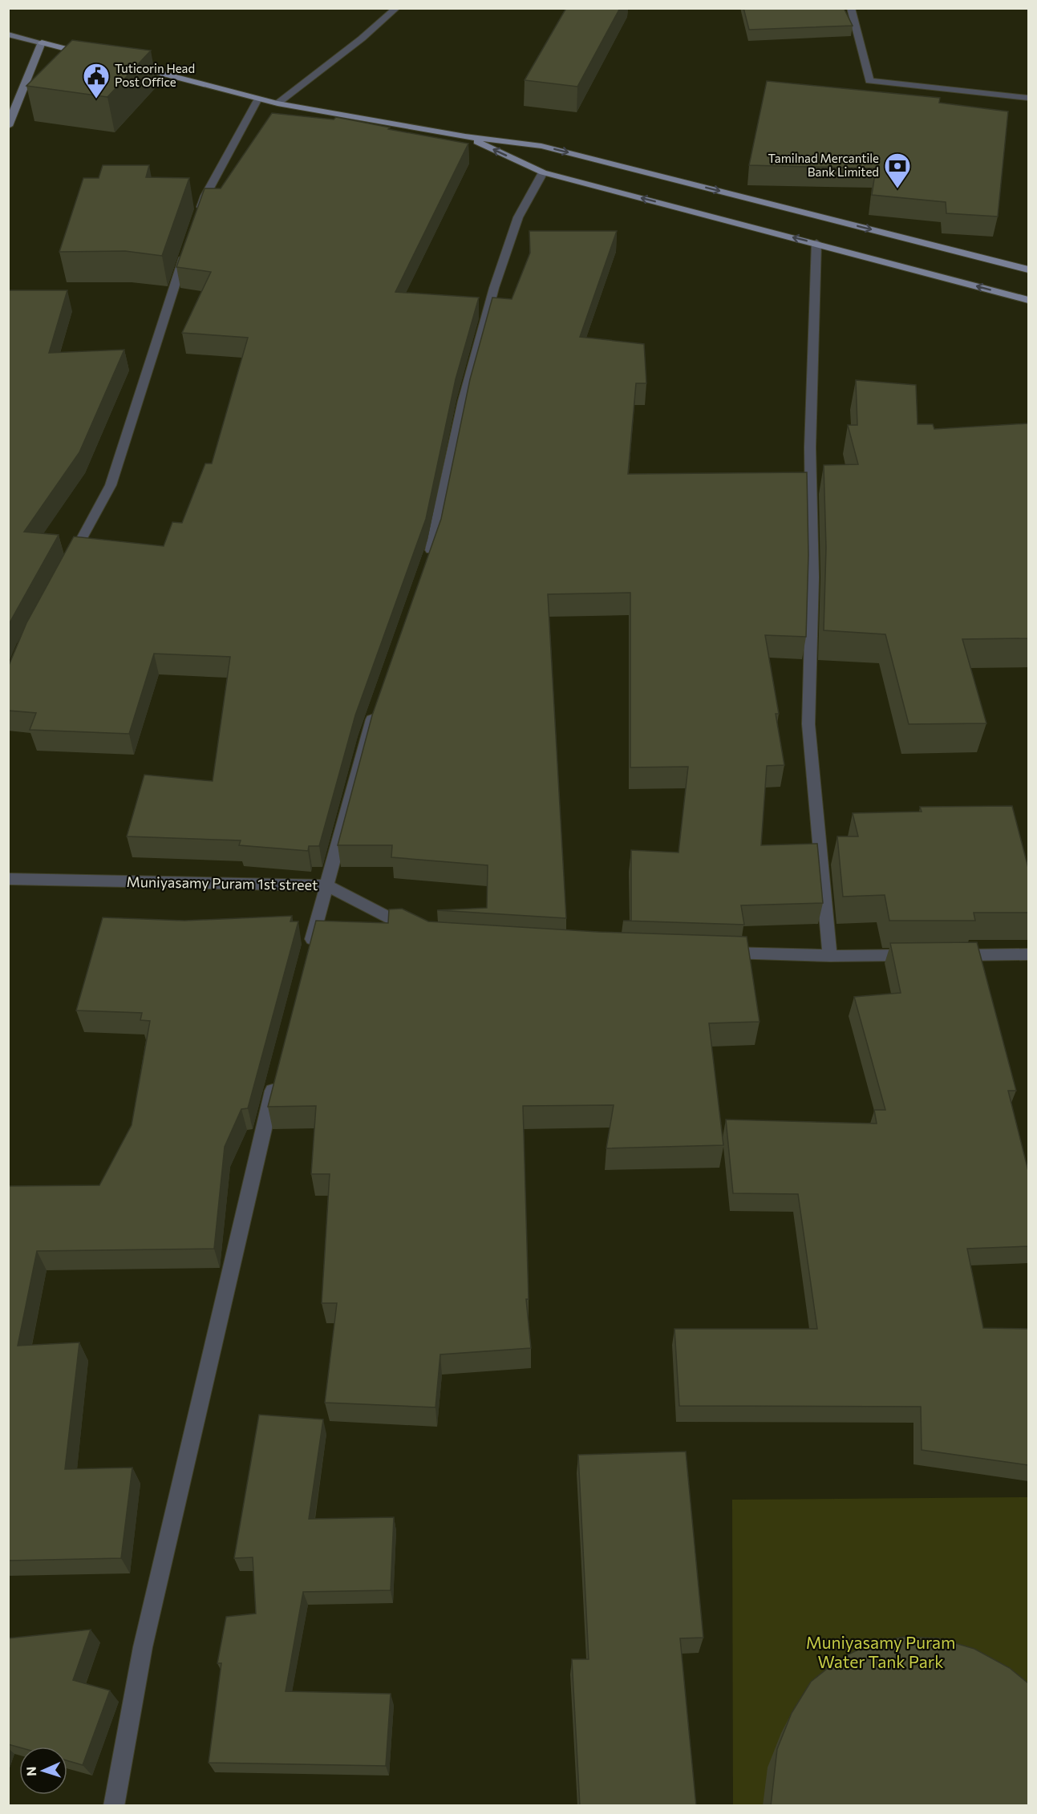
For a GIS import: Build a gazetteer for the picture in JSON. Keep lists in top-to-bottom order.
{
  "streets": {
    "street": ["Muniyasamy Puram 1st street"]
  },
  "parks": ["Muniyasamy Puram Water Tank Park"],
  "places": {
    "public building": ["Tuticorin Head Post Office"],
    "bank": ["Tamilnad Mercantile Bank Limited"]
  },
  "north": "left"
}
